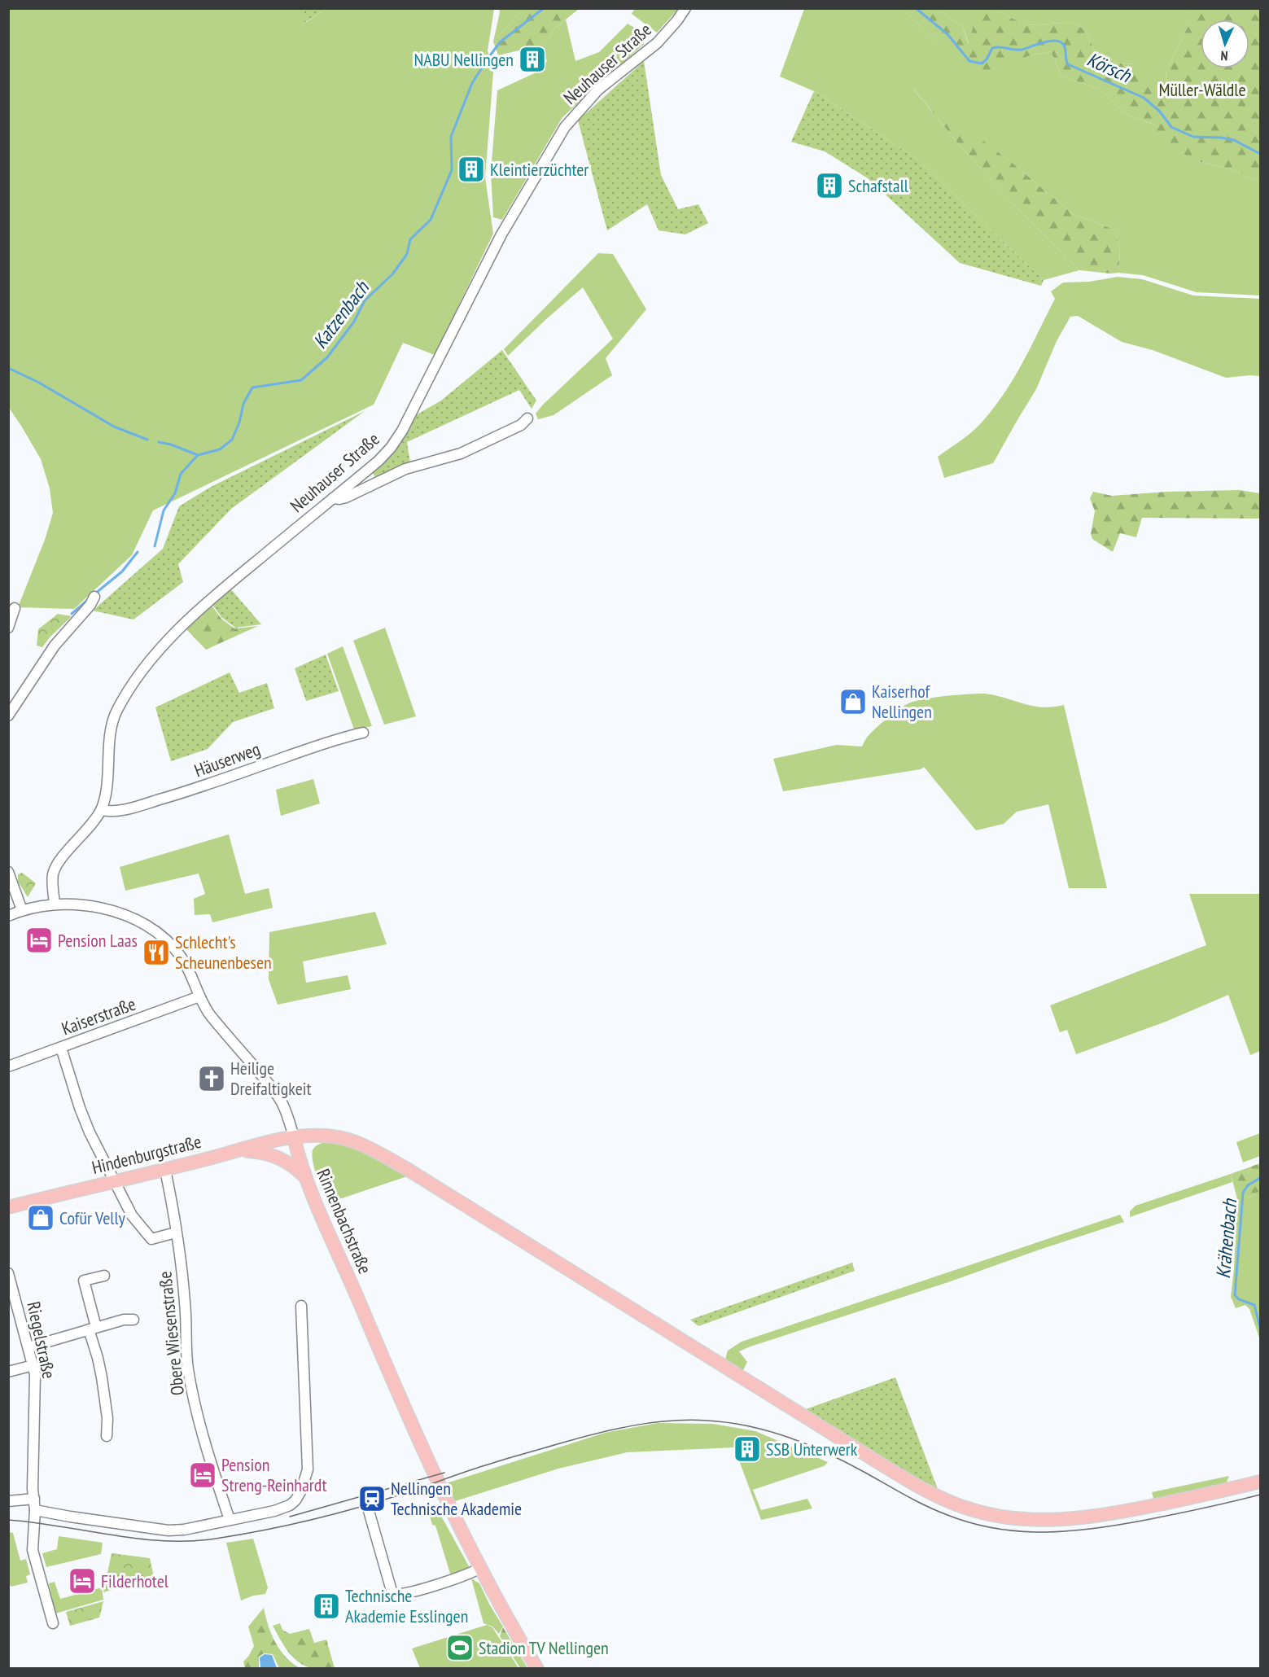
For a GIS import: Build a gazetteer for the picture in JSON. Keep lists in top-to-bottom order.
{
  "streets": {
    "main road": ["Hindenburgstraße", "Rinnenbachstraße"],
    "street": [
      "Neuhauser Straße",
      "Häuserweg",
      "Kaiserstraße",
      "Obere Wiesenstraße",
      "Riegelstraße"
    ]
  },
  "crossings": [
    ["Neuhauser Straße", "Häuserweg"],
    ["Neuhauser Straße", "Rinnenbachstraße"],
    ["Kaiserstraße", "Rinnenbachstraße"],
    ["Hindenburgstraße", "Rinnenbachstraße"],
    ["Hindenburgstraße", "Obere Wiesenstraße"]
  ],
  "water": ["Körsch", "Katzenbach", "Krähenbach"],
  "parks": ["Müller-Wäldle"],
  "places": {
    "building": [
      "NABU Nellingen",
      "Kleintierzüchter",
      "Schafstall",
      "SSB Unterwerk",
      "Technische Akademie Esslingen"
    ],
    "shop": ["Kaiserhof Nellingen", "Cofür Velly"],
    "hotel": ["Pension Laas", "Pension Streng-Reinhardt", "Filderhotel"],
    "restaurant": ["Schlecht's Scheunenbesen"],
    "church": ["Heilige Dreifaltigkeit"],
    "station": ["Nellingen Technische Akademie"],
    "sports": ["Stadion TV Nellingen"]
  },
  "north": "bottom"
}
